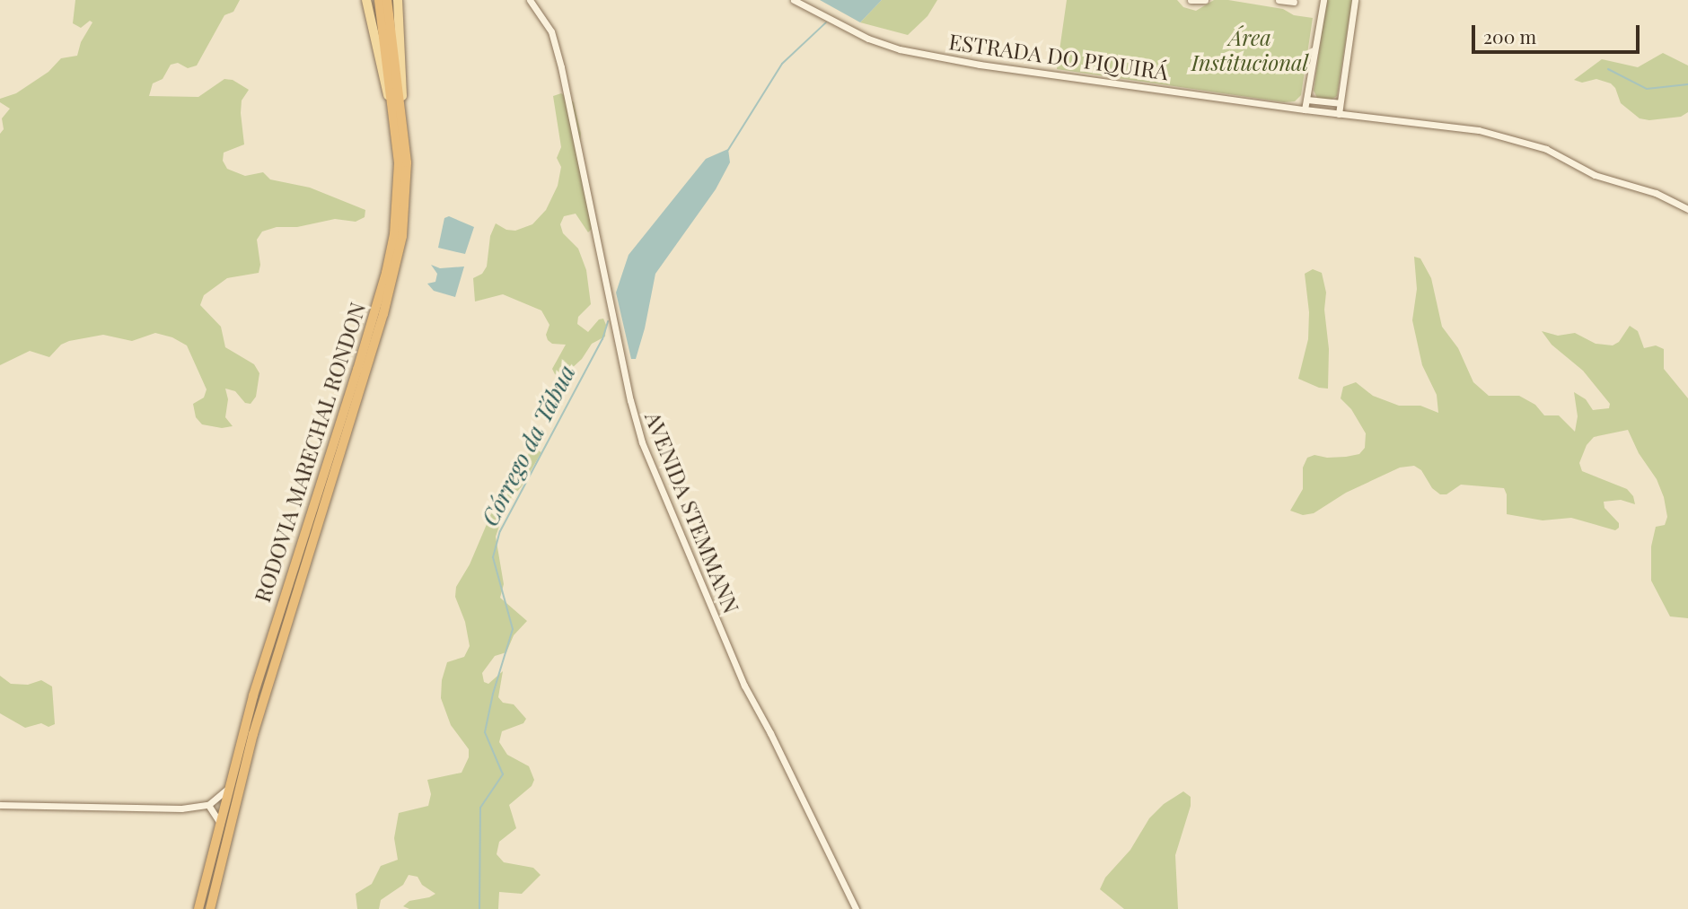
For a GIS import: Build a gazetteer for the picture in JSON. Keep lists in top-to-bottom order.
{
  "streets": {
    "highway": ["RODOVIA MARECHAL RONDON"],
    "street": ["ESTRADA DO PIQUIRÁ", "AVENIDA STEMMANN"]
  },
  "water": ["Córrego da Tábua"],
  "parks": ["Área Institucional"],
  "scale_bar": "200 m"
}
